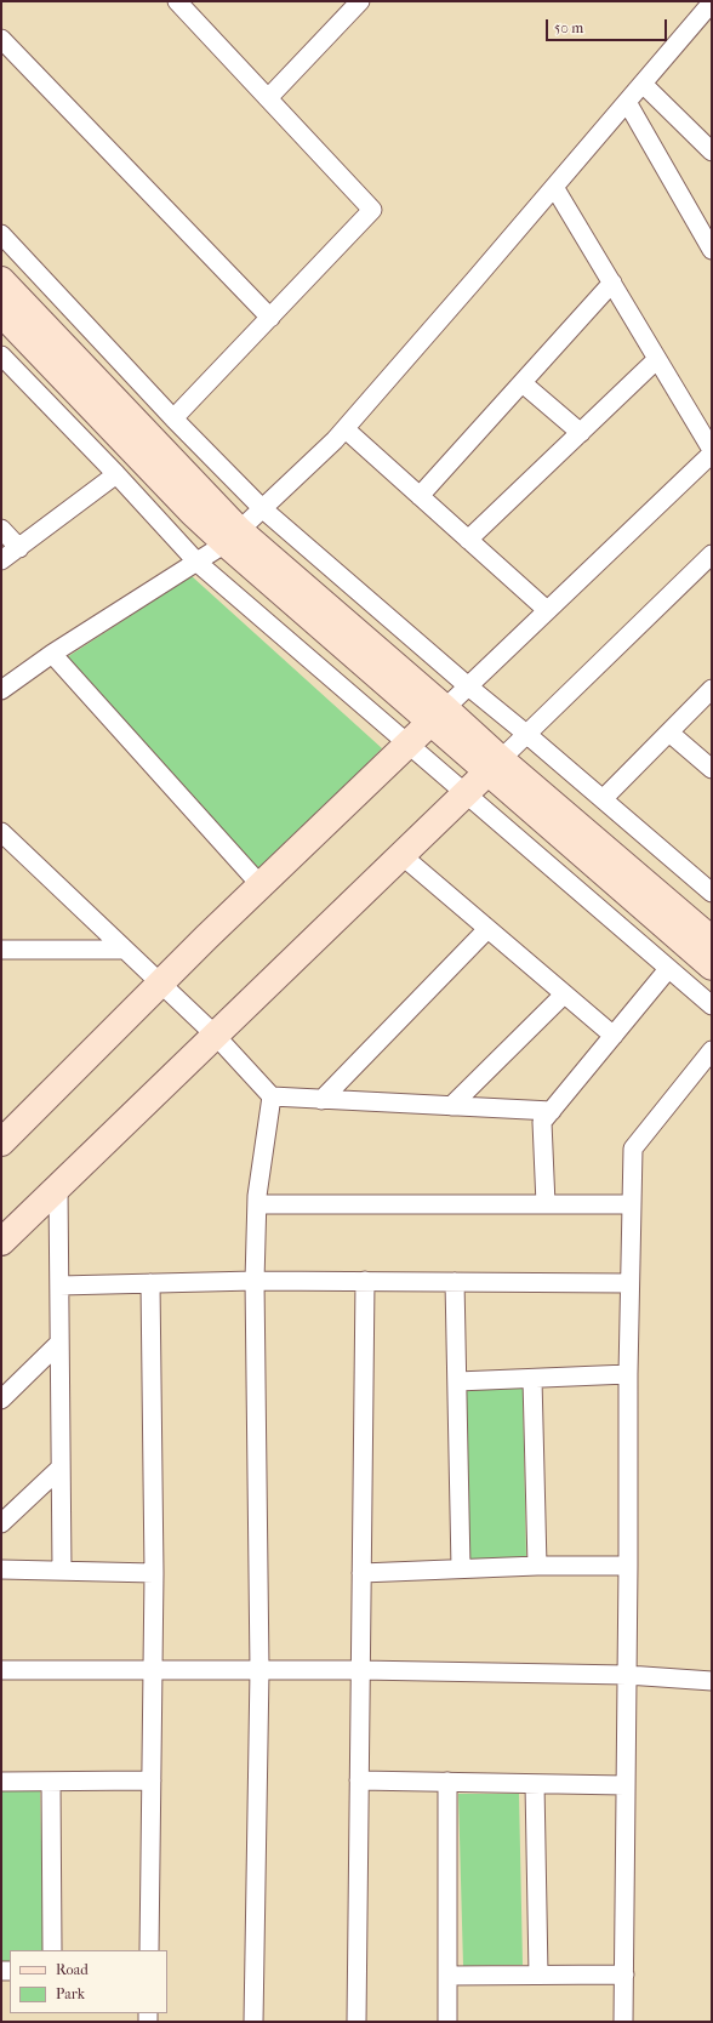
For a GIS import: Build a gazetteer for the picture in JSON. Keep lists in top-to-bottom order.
{
  "legend": ["Road", "Park"],
  "scale_bar": "50 m"
}
